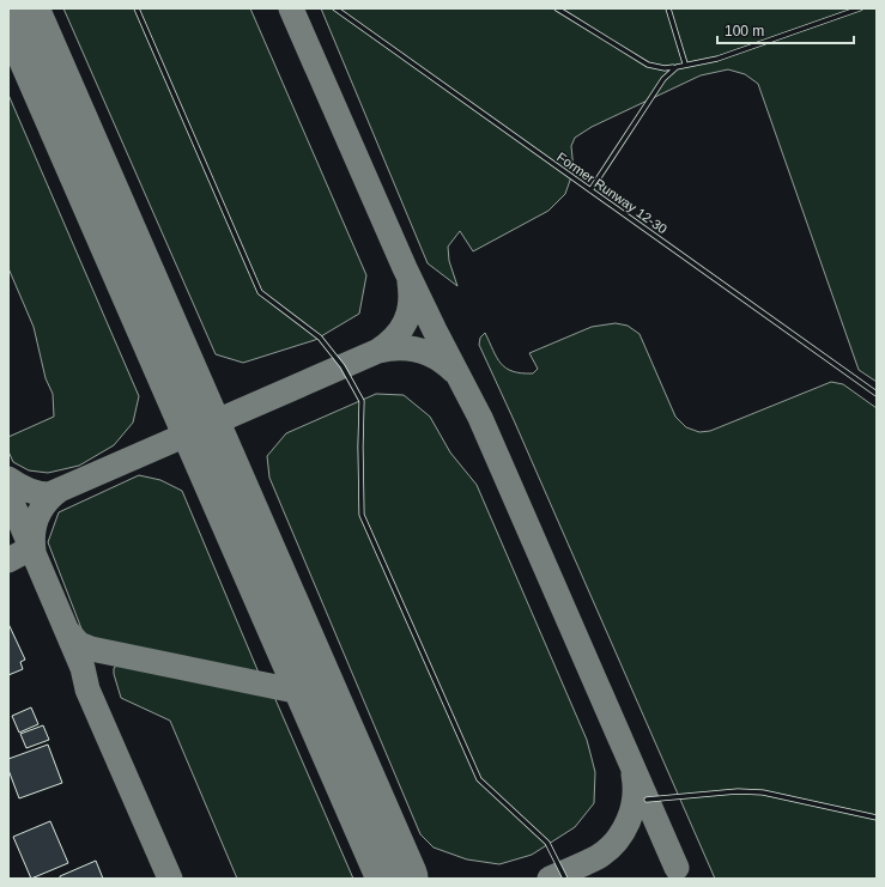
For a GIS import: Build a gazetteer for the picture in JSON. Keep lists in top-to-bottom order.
{
  "streets": {
    "lane": ["Former Runway 12-30"]
  },
  "scale_bar": "100 m"
}
